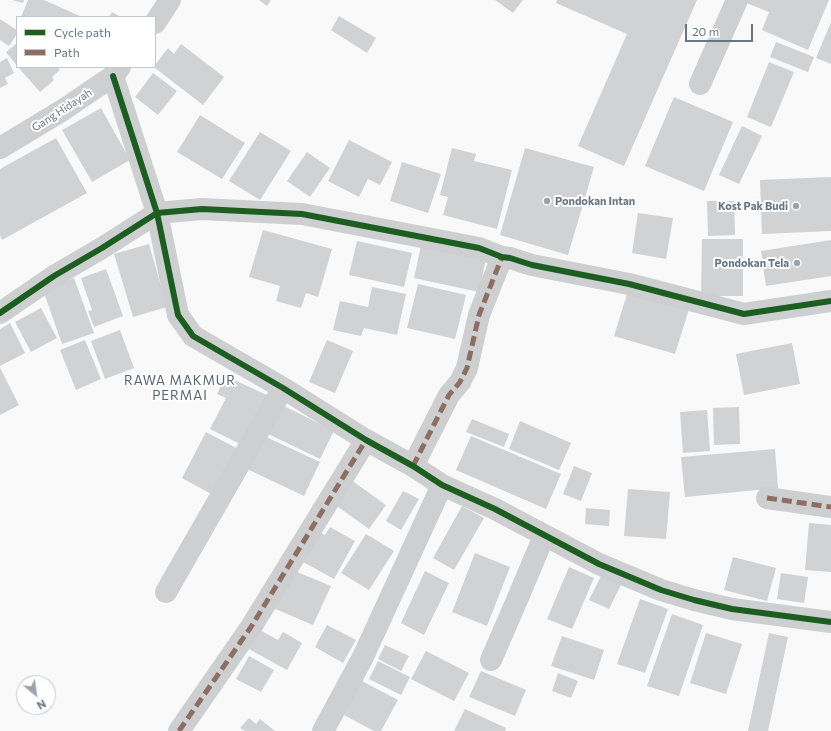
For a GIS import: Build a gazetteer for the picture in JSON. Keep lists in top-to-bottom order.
{
  "streets": {
    "street": ["Gang Hidayah"]
  },
  "districts": ["RAWA MAKMUR PERMAI"],
  "places": ["Pondokan Intan", "Kost Pak Budi", "Pondokan Tela"],
  "legend": ["Cycle path", "Path"],
  "scale_bar": "20 m",
  "north": "bottom right"
}
